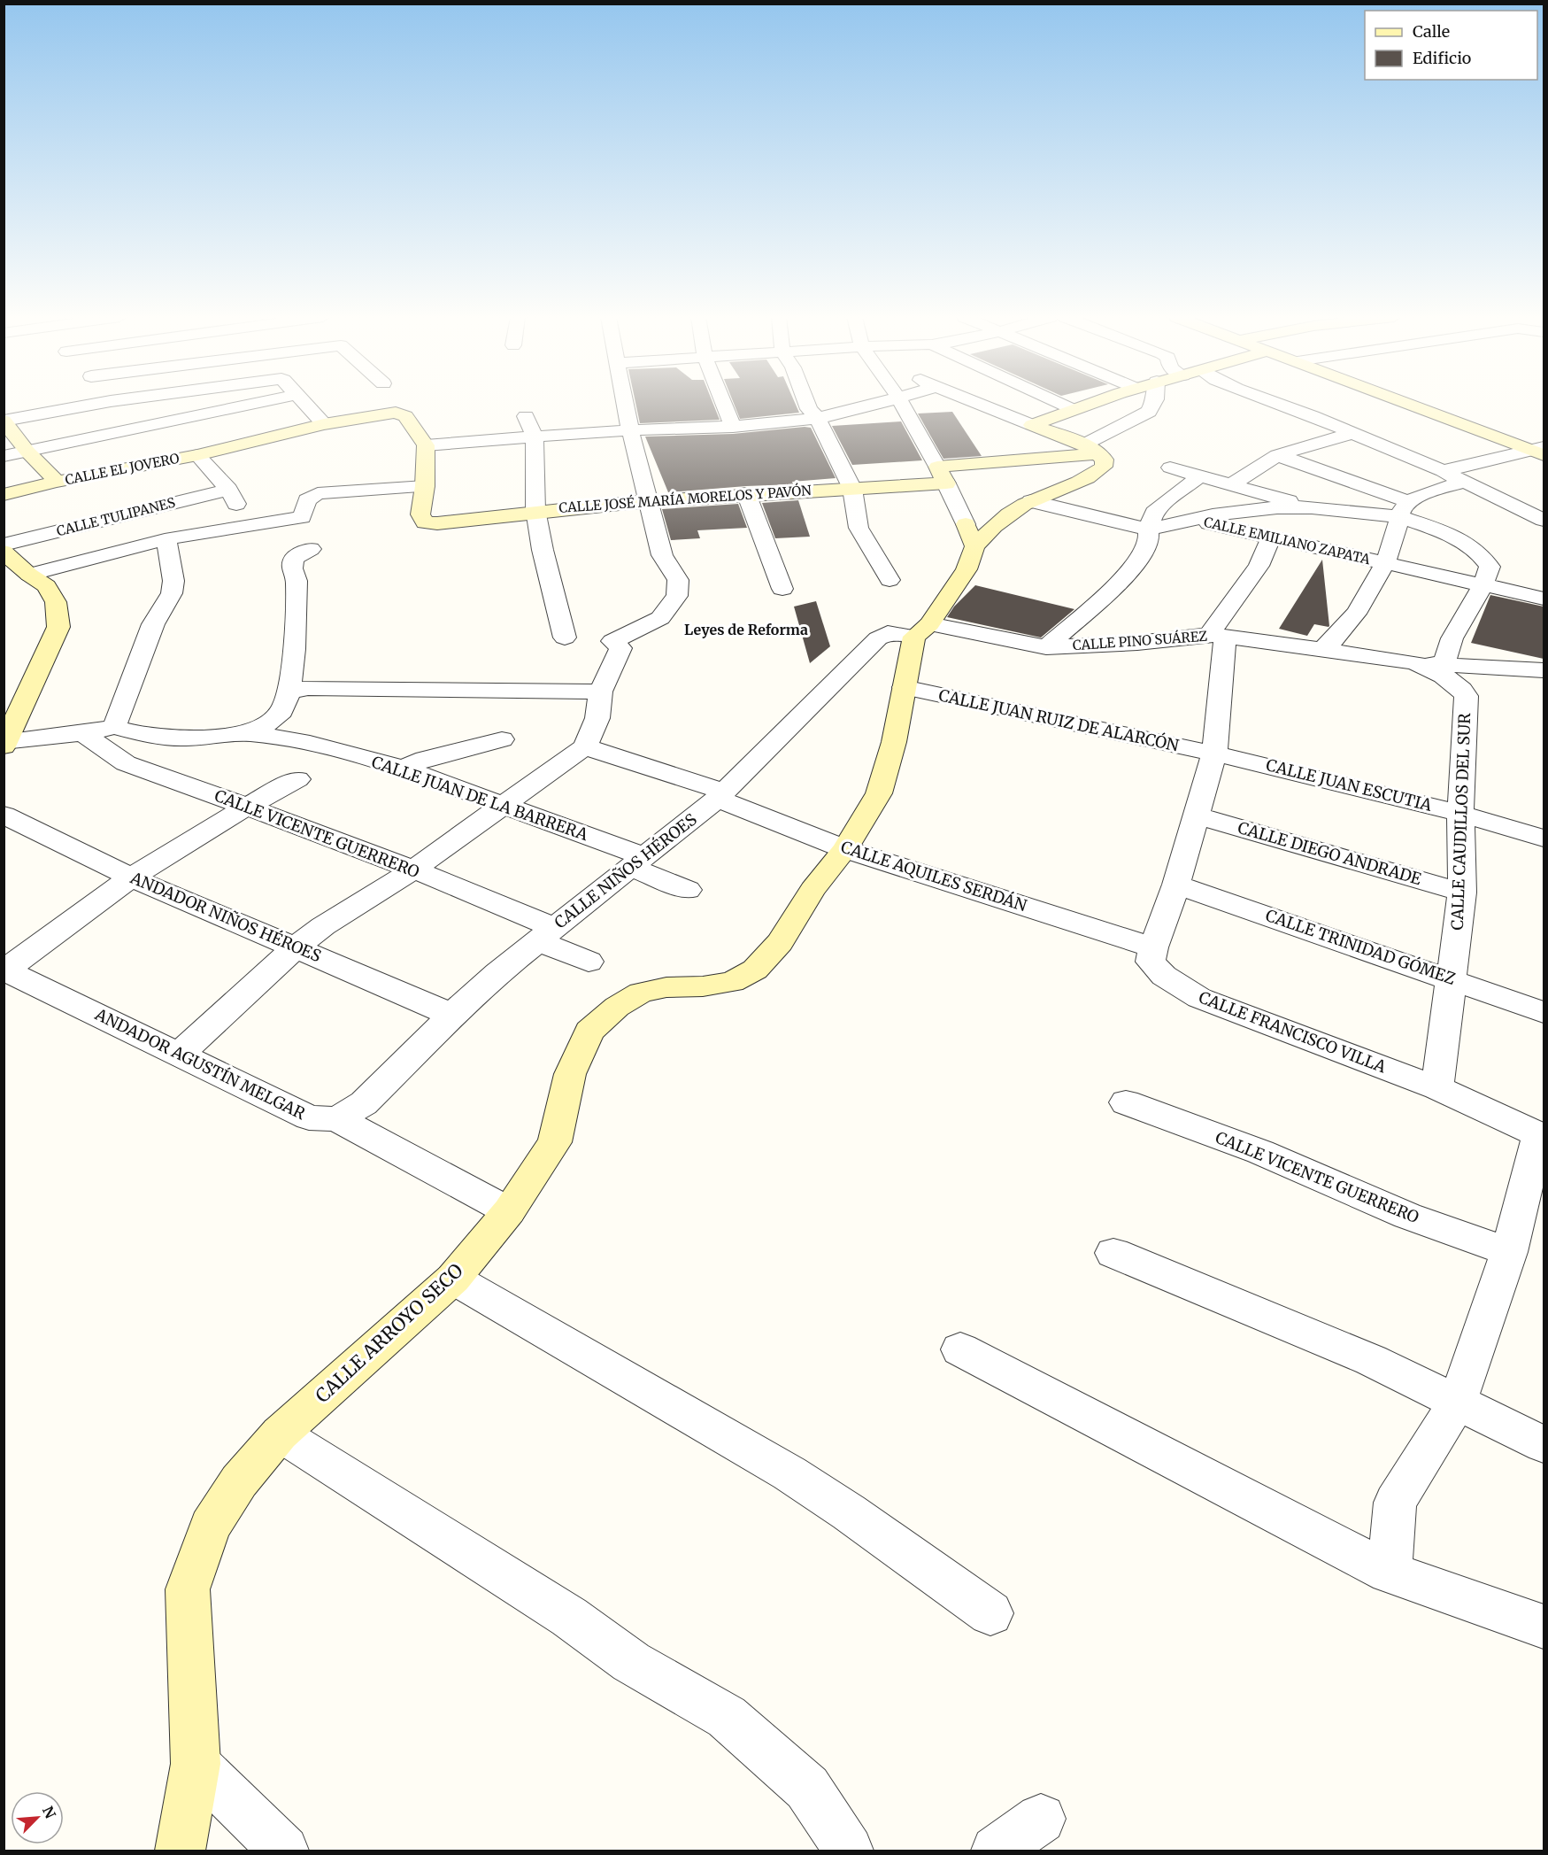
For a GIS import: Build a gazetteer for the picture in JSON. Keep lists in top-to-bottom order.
{
  "streets": {
    "street": [
      "CALLE EL JOVERO",
      "CALLE JOSÉ MARÍA MORELOS Y PAVÓN",
      "CALLE TULIPANES",
      "CALLE EMILIANO ZAPATA",
      "CALLE PINO SUÁREZ",
      "CALLE JUAN RUIZ DE ALARCÓN",
      "CALLE JUAN ESCUTIA",
      "CALLE JUAN DE LA BARRERA",
      "CALLE CAUDILLOS DEL SUR",
      "CALLE VICENTE GUERRERO",
      "CALLE DIEGO ANDRADE",
      "CALLE NIÑOS HÉROES",
      "CALLE AQUILES SERDÁN",
      "ANDADOR NIÑOS HÉROES",
      "CALLE TRINIDAD GÓMEZ",
      "CALLE FRANCISCO VILLA",
      "ANDADOR AGUSTÍN MELGAR",
      "CALLE ARROYO SECO"
    ]
  },
  "crossings": [
    ["CALLE EMILIANO ZAPATA", "CALLE ARROYO SECO"],
    ["CALLE PINO SUÁREZ", "CALLE CAUDILLOS DEL SUR"],
    ["CALLE PINO SUÁREZ", "CALLE NIÑOS HÉROES"],
    ["CALLE PINO SUÁREZ", "CALLE ARROYO SECO"],
    ["CALLE JUAN RUIZ DE ALARCÓN", "CALLE JUAN ESCUTIA"],
    ["CALLE JUAN RUIZ DE ALARCÓN", "CALLE ARROYO SECO"],
    ["CALLE JUAN ESCUTIA", "CALLE CAUDILLOS DEL SUR"],
    ["CALLE JUAN DE LA BARRERA", "CALLE NIÑOS HÉROES"],
    ["CALLE CAUDILLOS DEL SUR", "CALLE DIEGO ANDRADE"],
    ["CALLE CAUDILLOS DEL SUR", "CALLE TRINIDAD GÓMEZ"],
    ["CALLE CAUDILLOS DEL SUR", "CALLE FRANCISCO VILLA"],
    ["CALLE VICENTE GUERRERO", "CALLE NIÑOS HÉROES"],
    ["CALLE NIÑOS HÉROES", "CALLE AQUILES SERDÁN"],
    ["CALLE NIÑOS HÉROES", "ANDADOR NIÑOS HÉROES"],
    ["CALLE NIÑOS HÉROES", "ANDADOR AGUSTÍN MELGAR"],
    ["CALLE NIÑOS HÉROES", "CALLE ARROYO SECO"],
    ["CALLE AQUILES SERDÁN", "CALLE FRANCISCO VILLA"],
    ["CALLE AQUILES SERDÁN", "CALLE ARROYO SECO"],
    ["ANDADOR AGUSTÍN MELGAR", "CALLE ARROYO SECO"]
  ],
  "districts": ["Leyes de Reforma"],
  "legend": ["Calle", "Edificio"],
  "north": "top right"
}
